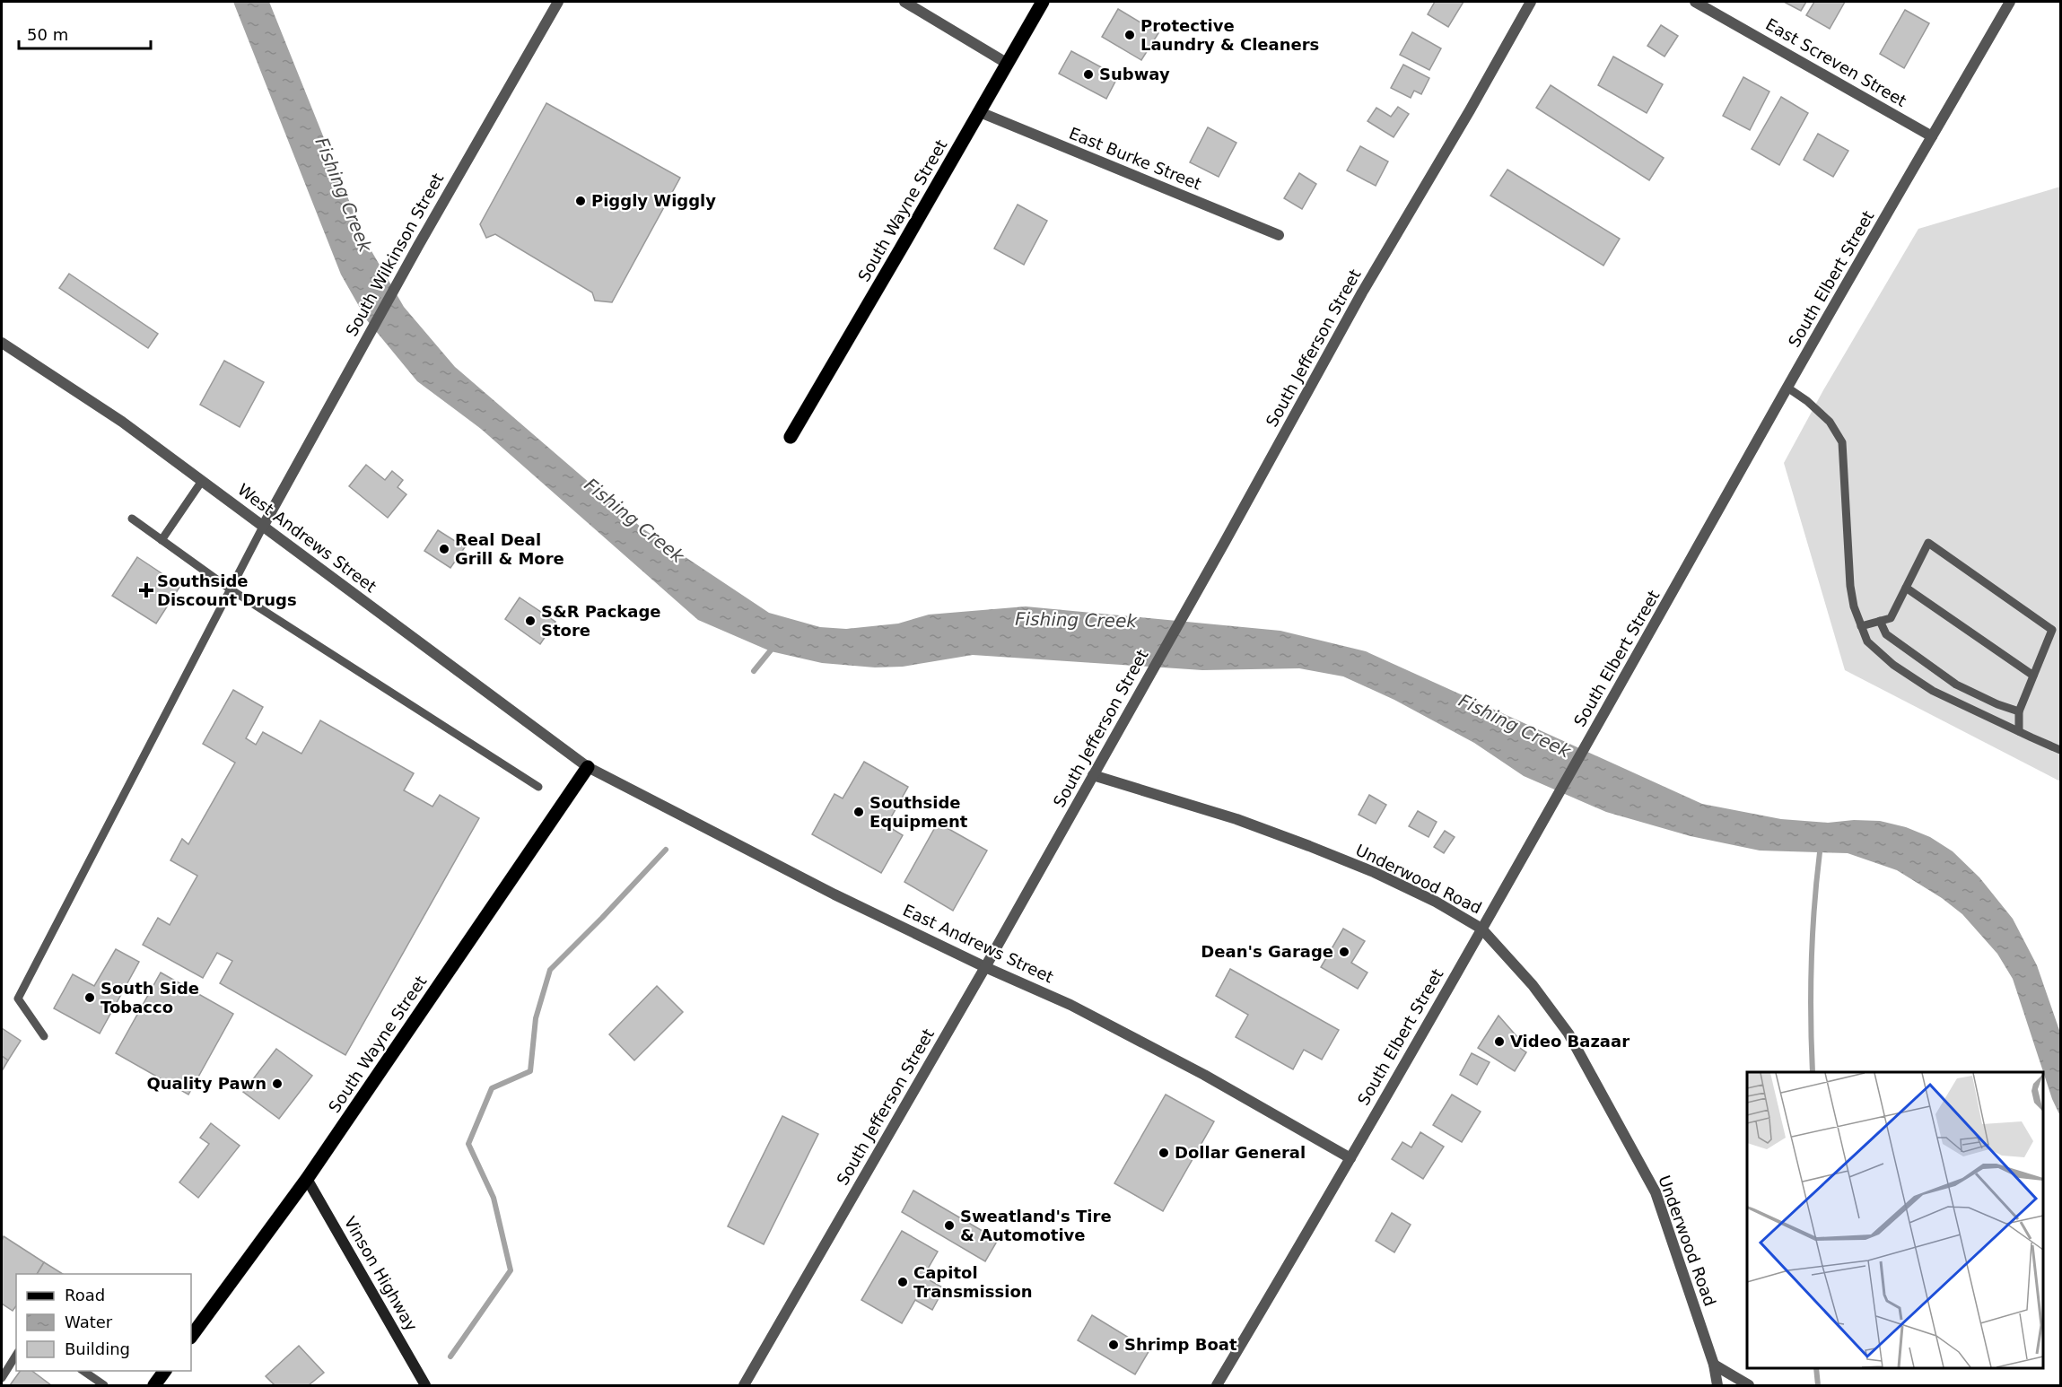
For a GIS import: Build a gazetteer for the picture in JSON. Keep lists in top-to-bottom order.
{
  "streets": {
    "main road": ["South Wayne Street", "Vinson Highway"],
    "street": [
      "East Screven Street",
      "East Burke Street",
      "South Wilkinson Street",
      "South Elbert Street",
      "South Jefferson Street",
      "West Andrews Street",
      "Underwood Road",
      "East Andrews Street"
    ]
  },
  "crossings": [
    ["East Screven Street", "South Elbert Street"],
    ["East Burke Street", "South Wayne Street"],
    ["South Wayne Street", "West Andrews Street"],
    ["South Wayne Street", "East Andrews Street"],
    ["South Wayne Street", "Vinson Highway"],
    ["South Wilkinson Street", "West Andrews Street"],
    ["South Elbert Street", "Underwood Road"],
    ["South Elbert Street", "East Andrews Street"],
    ["South Jefferson Street", "Underwood Road"],
    ["South Jefferson Street", "East Andrews Street"],
    ["West Andrews Street", "East Andrews Street"]
  ],
  "water": ["Fishing Creek"],
  "places": {
    "other": [
      "Protective Laundry & Cleaners",
      "Subway",
      "Piggly Wiggly",
      "Real Deal Grill & More",
      "S&R Package Store",
      "Southside Equipment",
      "Dean's Garage",
      "South Side Tobacco",
      "Video Bazaar",
      "Quality Pawn",
      "Dollar General",
      "Sweatland's Tire & Automotive",
      "Capitol Transmission",
      "Shrimp Boat"
    ],
    "health": ["Southside Discount Drugs"]
  },
  "legend": ["Road", "Water", "Building"],
  "scale_bar": "50 m"
}
